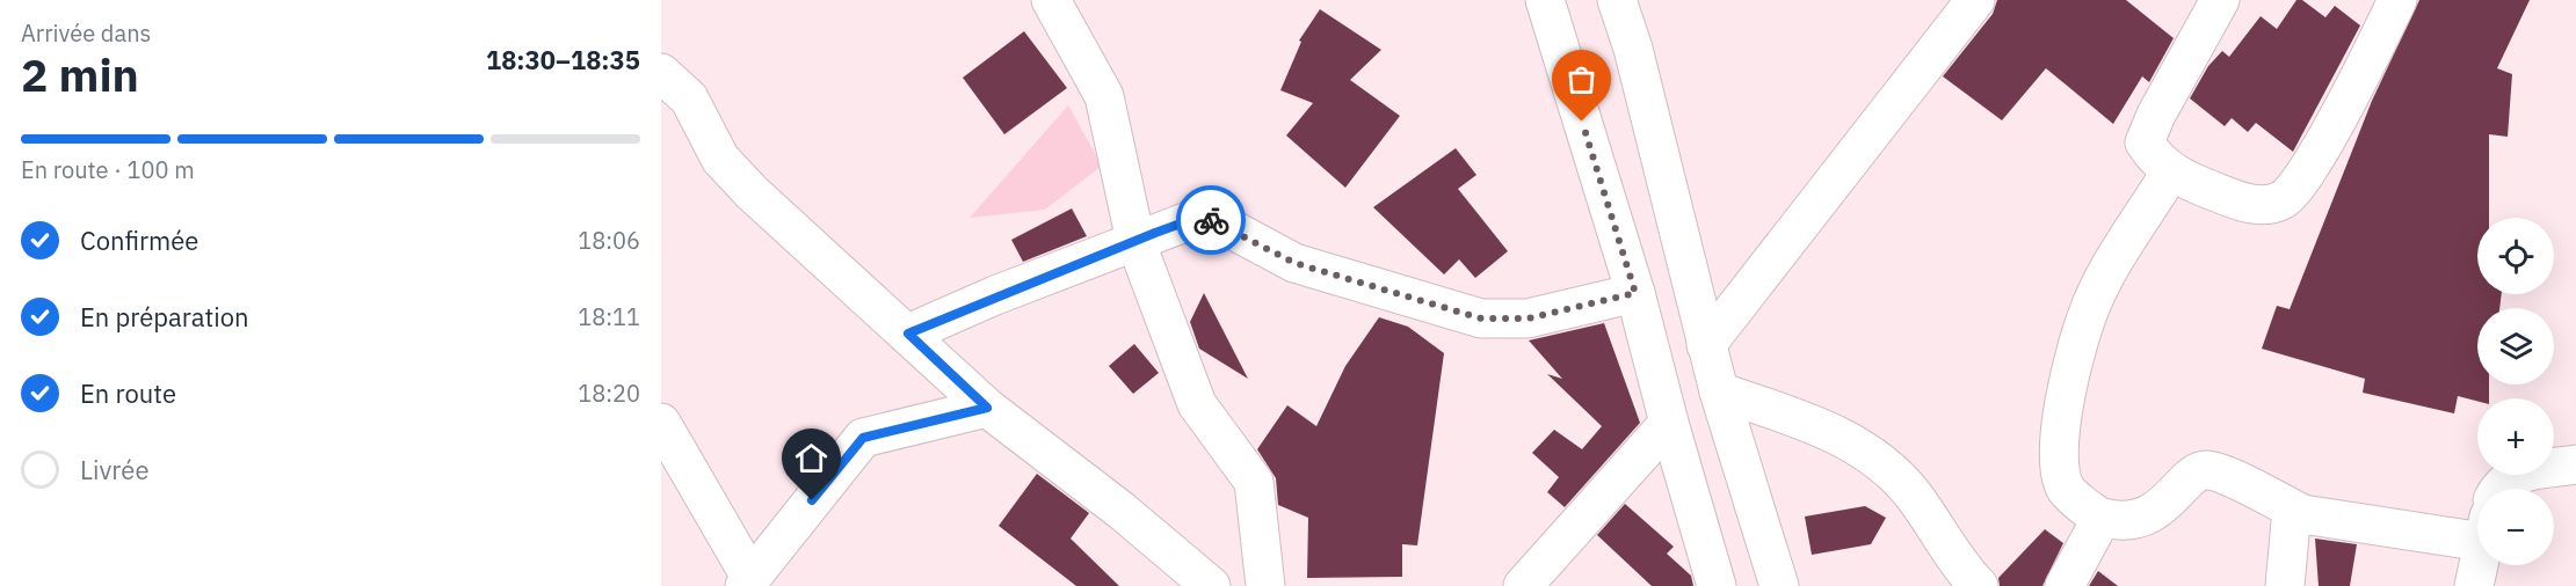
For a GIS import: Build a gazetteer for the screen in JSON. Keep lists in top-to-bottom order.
{
  "page": {
    "heading": ["2 min", "Arrivée dans", "18:30–18:35"],
    "bar": "En route · 100 m",
    "list": [
      ["Confirmée", "18:06"],
      ["En préparation", "18:11"],
      ["En route", "18:20"],
      "Livrée"
    ],
    "map_buttons": ["+", "−"]
  }
}
